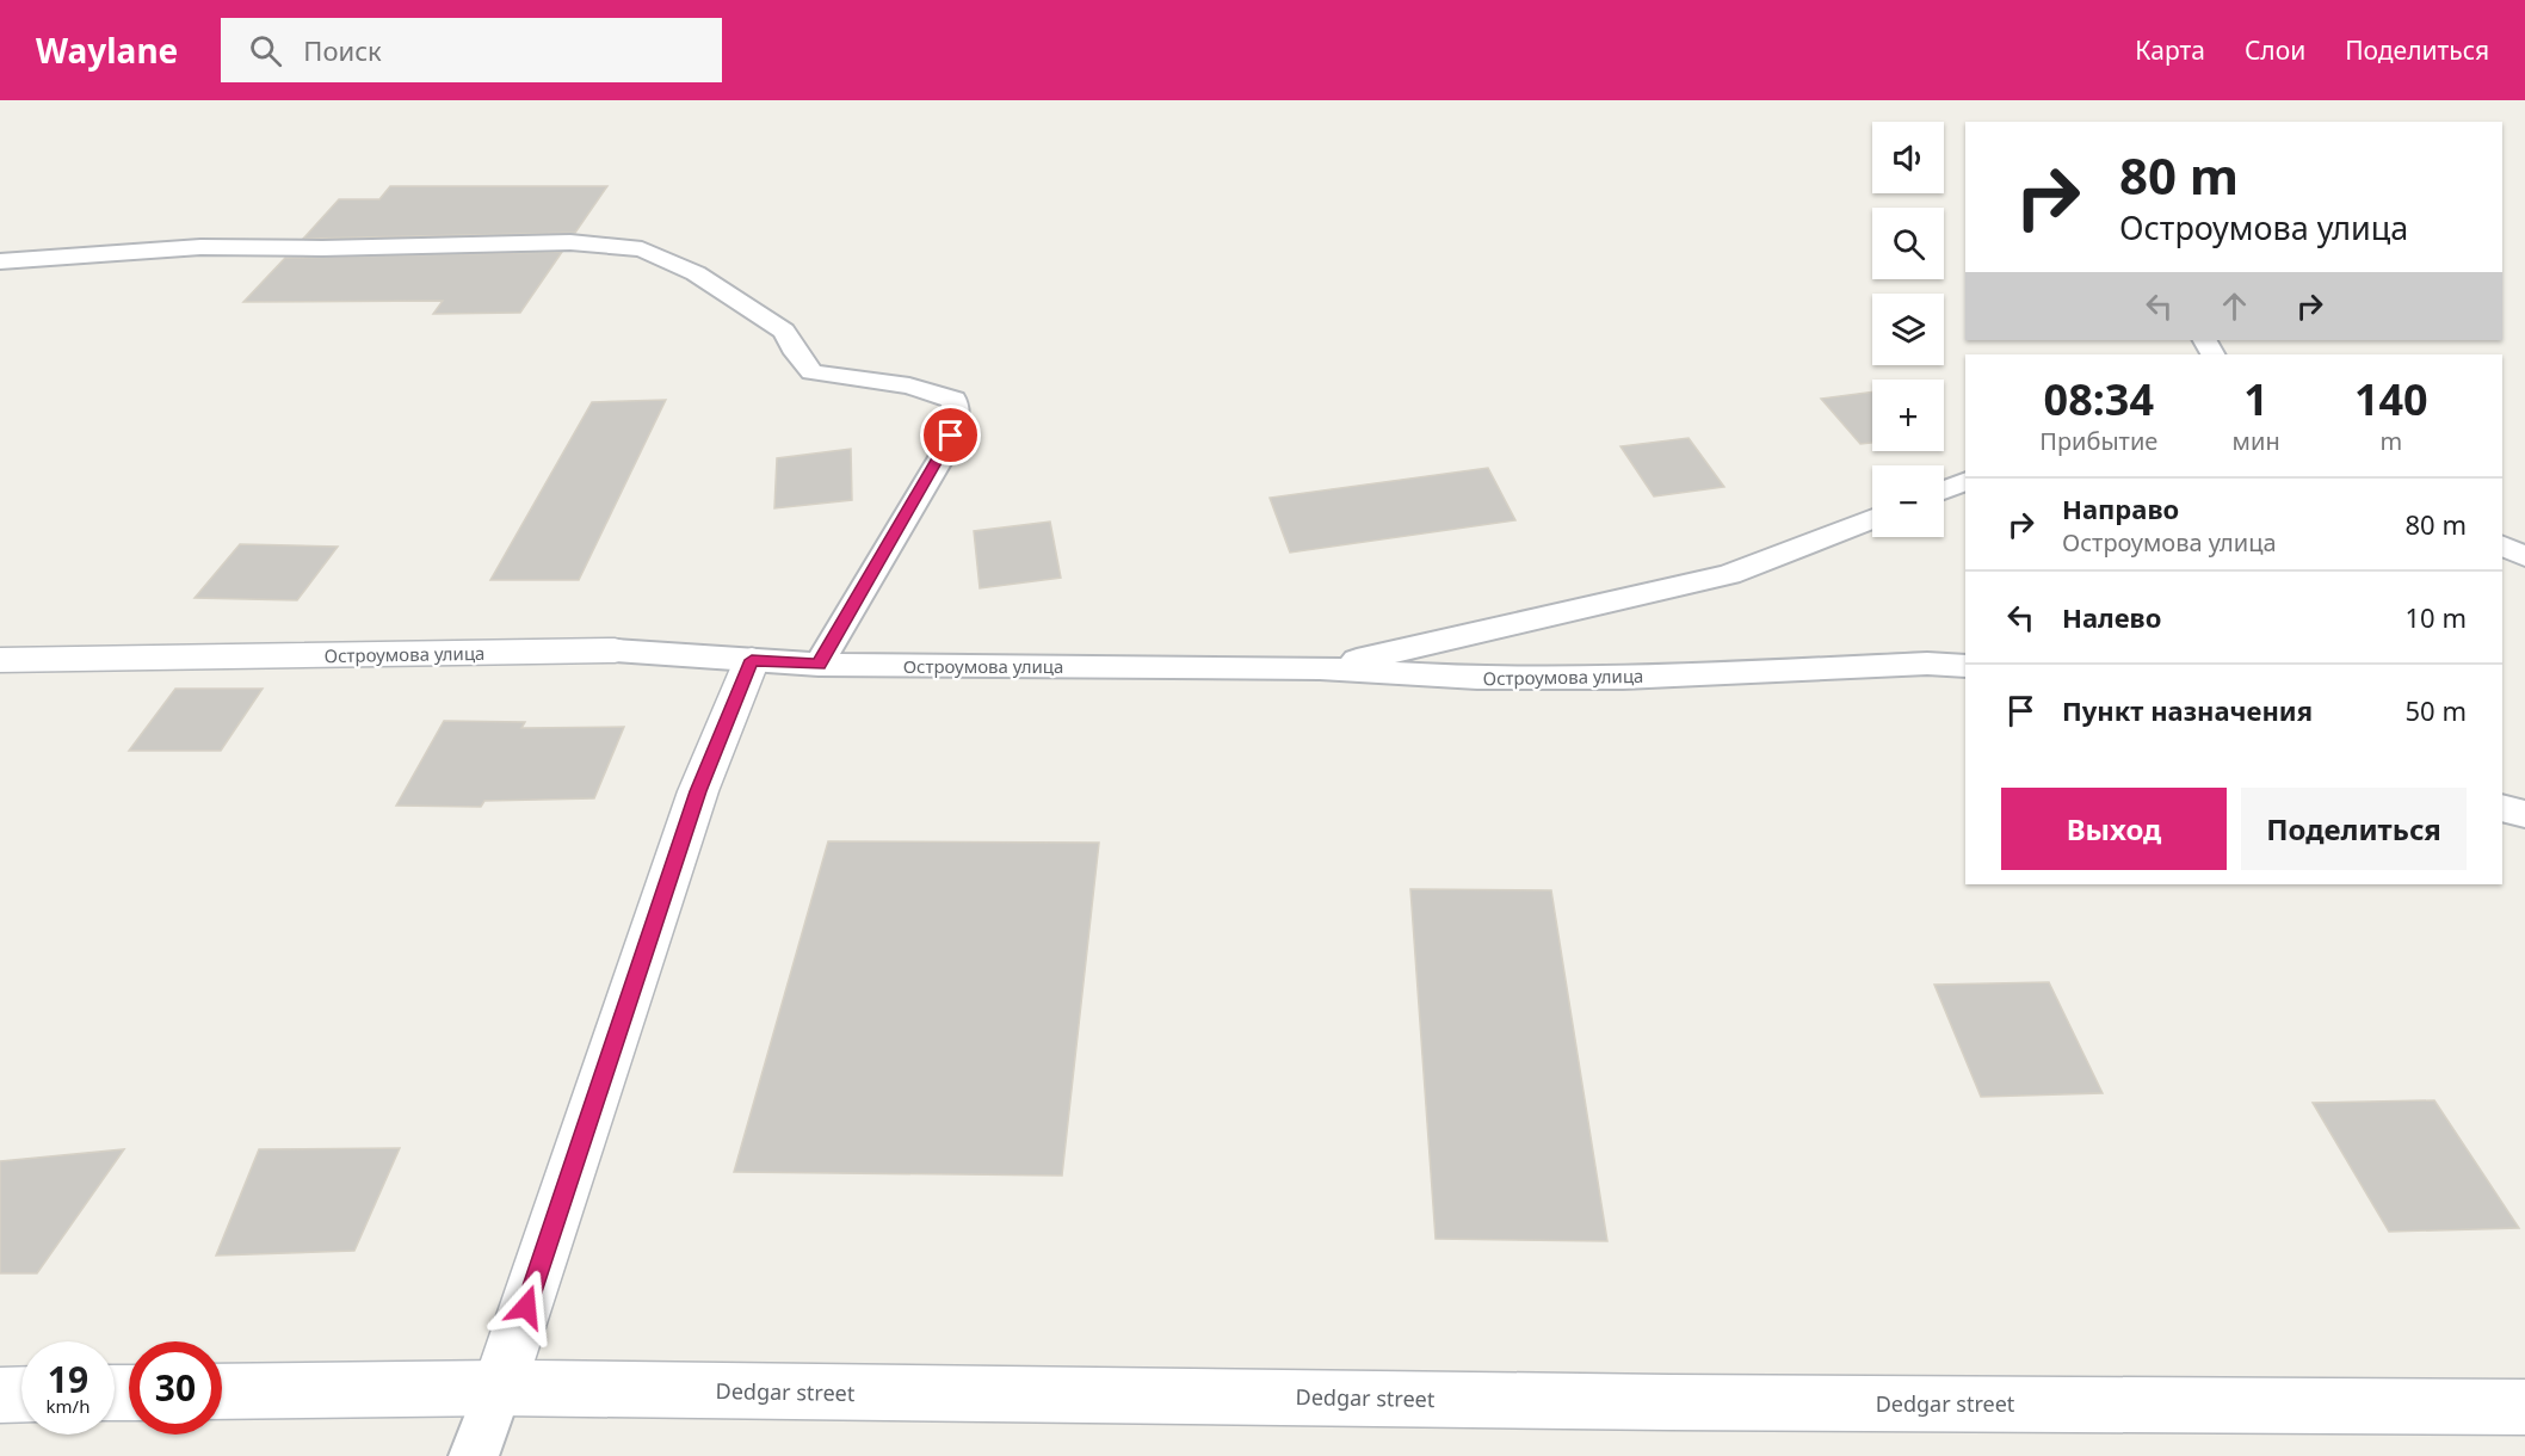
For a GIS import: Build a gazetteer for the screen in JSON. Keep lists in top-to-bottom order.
{
  "streets": {
    "street": ["Остроумова улица", "Dedgar street"]
  },
  "page": {
    "header": "Waylane",
    "search": "Поиск",
    "nav": ["Карта", "Слои", "Поделиться"],
    "map_buttons": ["+", "−"],
    "turn": ["80 m", "Остроумова улица"],
    "eta": [
      "08:34",
      "Прибытие",
      "1",
      "мин",
      "140",
      "m"
    ],
    "list": [
      {
        "name": "Направо",
        "note": "Остроумова улица",
        "value": "80 m"
      },
      {
        "name": "Налево",
        "value": "10 m"
      },
      {
        "name": "Пункт назначения",
        "value": "50 m"
      }
    ],
    "buttons": ["Выход", "Поделиться"],
    "speed": "19 km/h",
    "limit": "30"
  }
}
